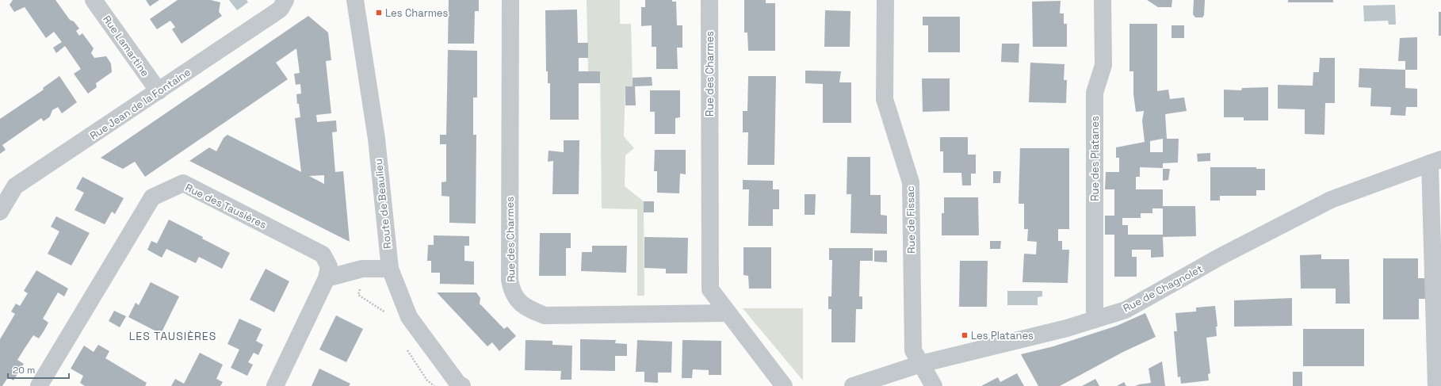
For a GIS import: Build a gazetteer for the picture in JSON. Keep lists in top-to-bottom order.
{
  "streets": {
    "street": [
      "Rue Lamartine",
      "Rue des Charmes",
      "Rue Jean de la Fontaine",
      "Rue des Platanes",
      "Route de Beaulieu",
      "Rue des Tausières",
      "Rue de Fissac",
      "Rue de Chagnolet"
    ]
  },
  "crossings": [
    ["Rue Lamartine", "Rue Jean de la Fontaine"],
    ["Rue des Platanes", "Rue de Chagnolet"],
    ["Rue de Fissac", "Rue de Chagnolet"]
  ],
  "districts": ["LES TAUSIÈRES"],
  "places": {
    "transit": ["Les Charmes", "Les Platanes"]
  },
  "scale_bar": "20 m"
}
